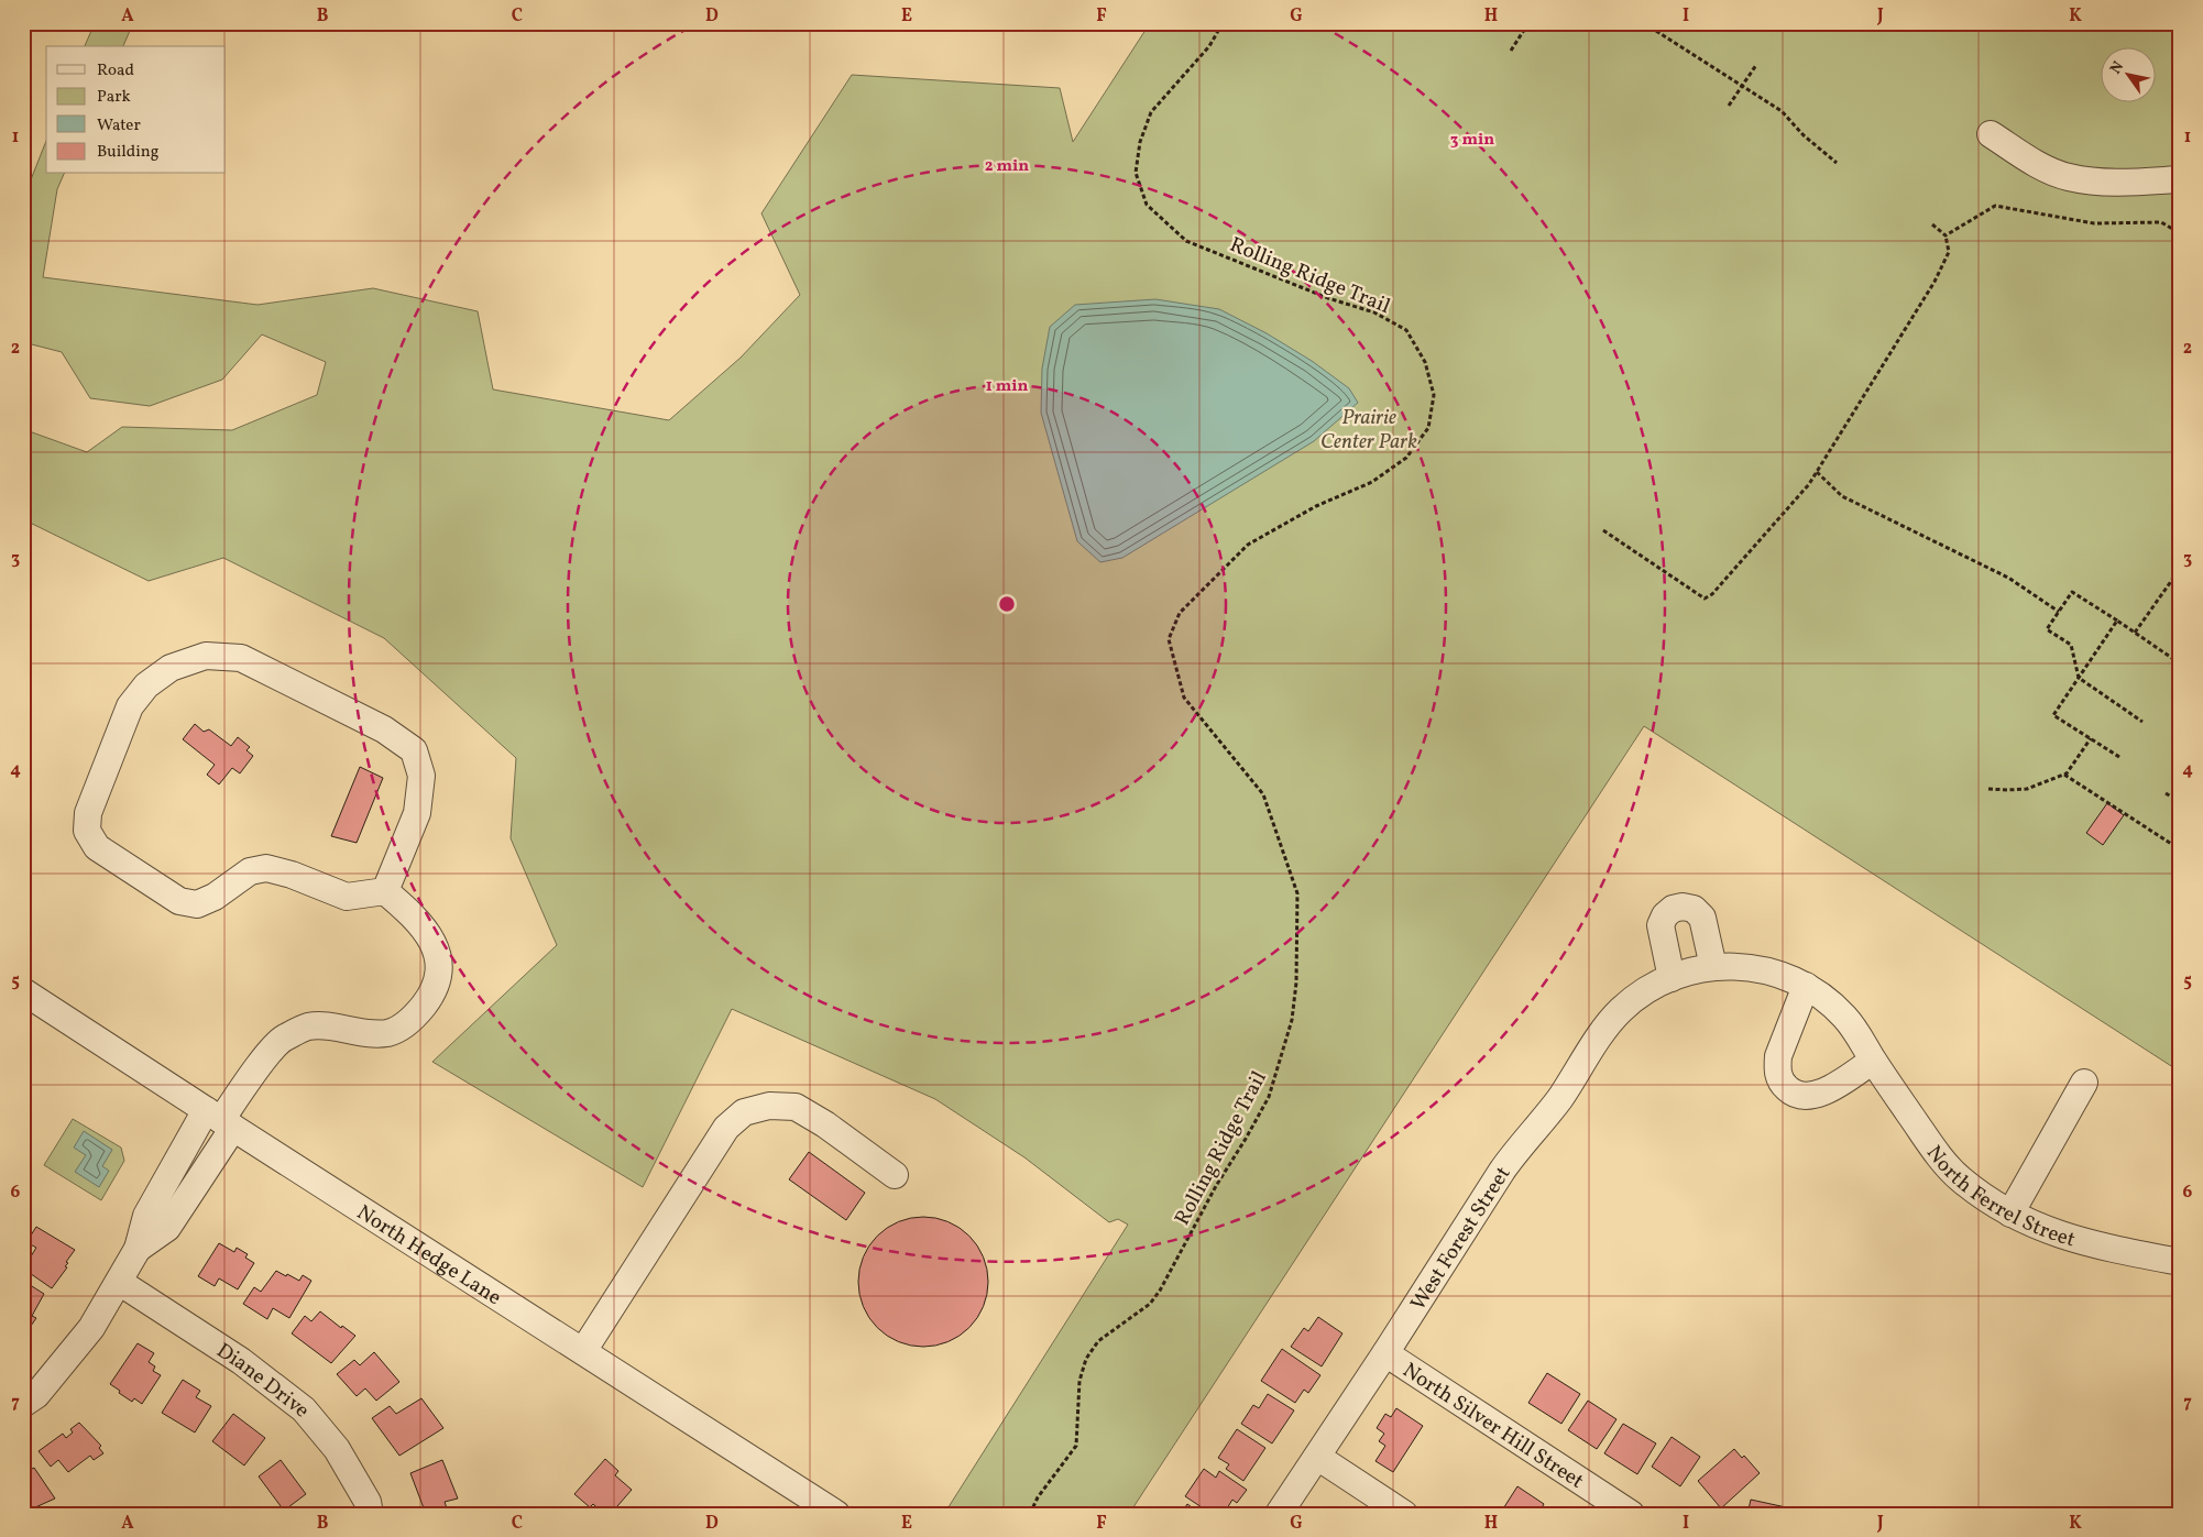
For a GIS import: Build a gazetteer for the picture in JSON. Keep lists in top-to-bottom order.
{
  "streets": {
    "street": [
      "North Ferrel Street",
      "West Forest Street",
      "North Hedge Lane",
      "Diane Drive",
      "North Silver Hill Street"
    ],
    "path": ["Rolling Ridge Trail"]
  },
  "crossings": [
    ["North Ferrel Street", "West Forest Street"],
    ["West Forest Street", "North Silver Hill Street"]
  ],
  "parks": ["Prairie Center Park"],
  "legend": [
    "Road",
    "Park",
    "Water",
    "Building"
  ],
  "north": "top left",
  "grid": {
    "columns": [
      "A",
      "B",
      "C",
      "D",
      "E",
      "F",
      "G",
      "H",
      "I",
      "J",
      "K"
    ],
    "rows": [
      "1",
      "2",
      "3",
      "4",
      "5",
      "6",
      "7"
    ]
  },
  "rings": ["3 min", "2 min", "1 min"]
}
